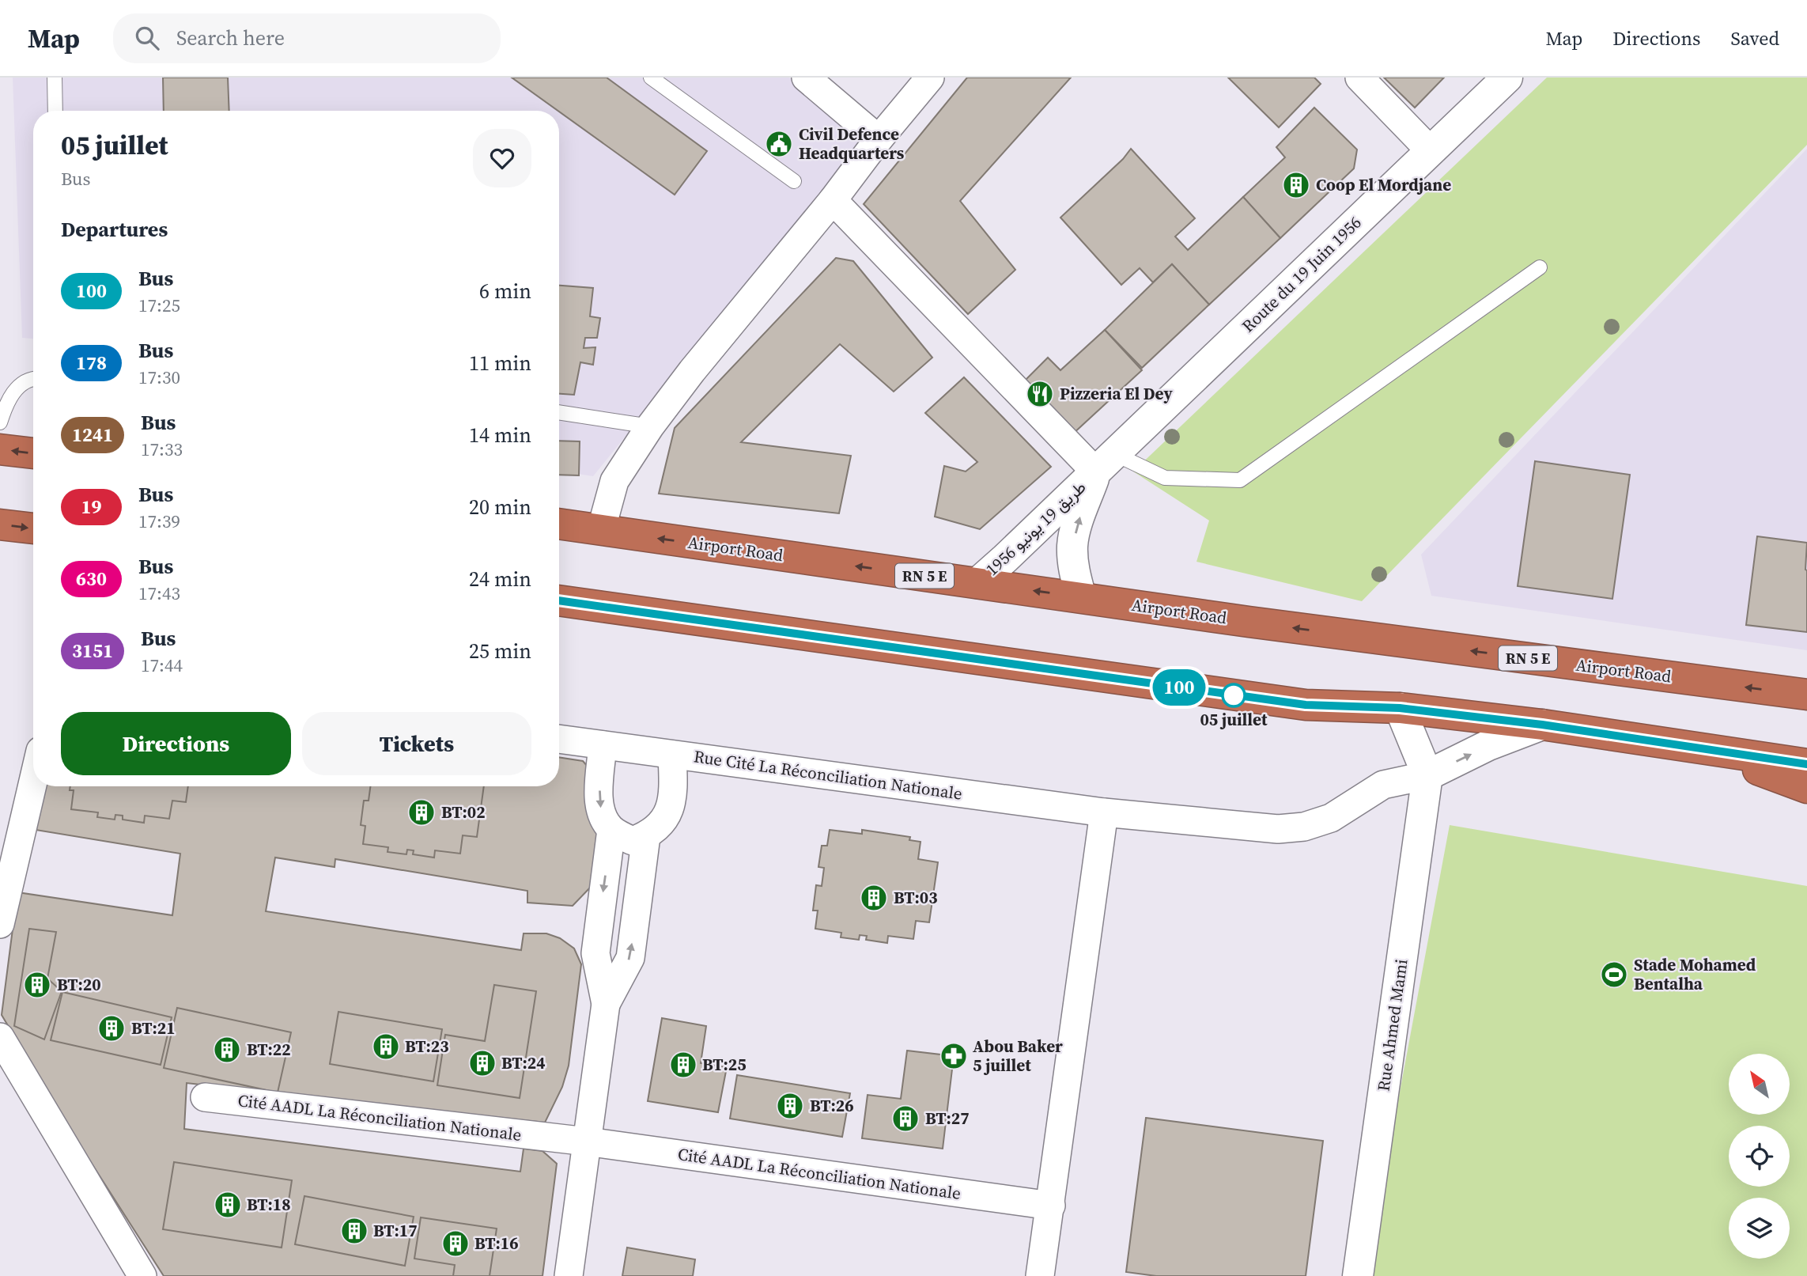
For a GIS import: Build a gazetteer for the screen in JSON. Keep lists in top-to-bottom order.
{
  "streets": {
    "highway": ["Airport Road", "RN 5 E"],
    "street": [
      "Route du 19 Juin 1956",
      "طريق 19 يونيو 1956",
      "Rue Cité La Réconciliation Nationale",
      "Rue Ahmed Mami",
      "Cité AADL La Réconciliation Nationale"
    ]
  },
  "crossings": [
    ["Route du 19 Juin 1956", "طريق 19 يونيو 1956"],
    ["طريق 19 يونيو 1956", "Airport Road"],
    ["Rue Cité La Réconciliation Nationale", "Rue Ahmed Mami"]
  ],
  "one_way": ["طريق 19 يونيو 1956"],
  "places": {
    "public building": ["Civil Defence Headquarters"],
    "building": [
      "Coop El Mordjane",
      "BT:02",
      "BT:03",
      "BT:20",
      "BT:21",
      "BT:23",
      "BT:22",
      "BT:24",
      "BT:25",
      "BT:26",
      "BT:27",
      "BT:18",
      "BT:17",
      "BT:16"
    ],
    "restaurant": ["Pizzeria El Dey"],
    "other": ["05 juillet"],
    "sports": ["Stade Mohamed Bentalha"],
    "pharmacy": ["Abou Baker 5 juillet"]
  },
  "lines": ["bus line 100"],
  "north": "top left",
  "page": {
    "header": "Map",
    "search": "Search here",
    "nav": ["Map", "Directions", "Saved"],
    "on_map": "100",
    "heading": [
      ["05 juillet", "Bus"],
      "Departures"
    ],
    "list": [
      {
        "mark": "100",
        "name": "Bus",
        "note": "17:25",
        "value": "6 min"
      },
      {
        "mark": "178",
        "name": "Bus",
        "note": "17:30",
        "value": "11 min"
      },
      {
        "mark": "1241",
        "name": "Bus",
        "note": "17:33",
        "value": "14 min"
      },
      {
        "mark": "19",
        "name": "Bus",
        "note": "17:39",
        "value": "20 min"
      },
      {
        "mark": "630",
        "name": "Bus",
        "note": "17:43",
        "value": "24 min"
      },
      {
        "mark": "3151",
        "name": "Bus",
        "note": "17:44",
        "value": "25 min"
      }
    ],
    "buttons": ["Directions", "Tickets"]
  }
}
